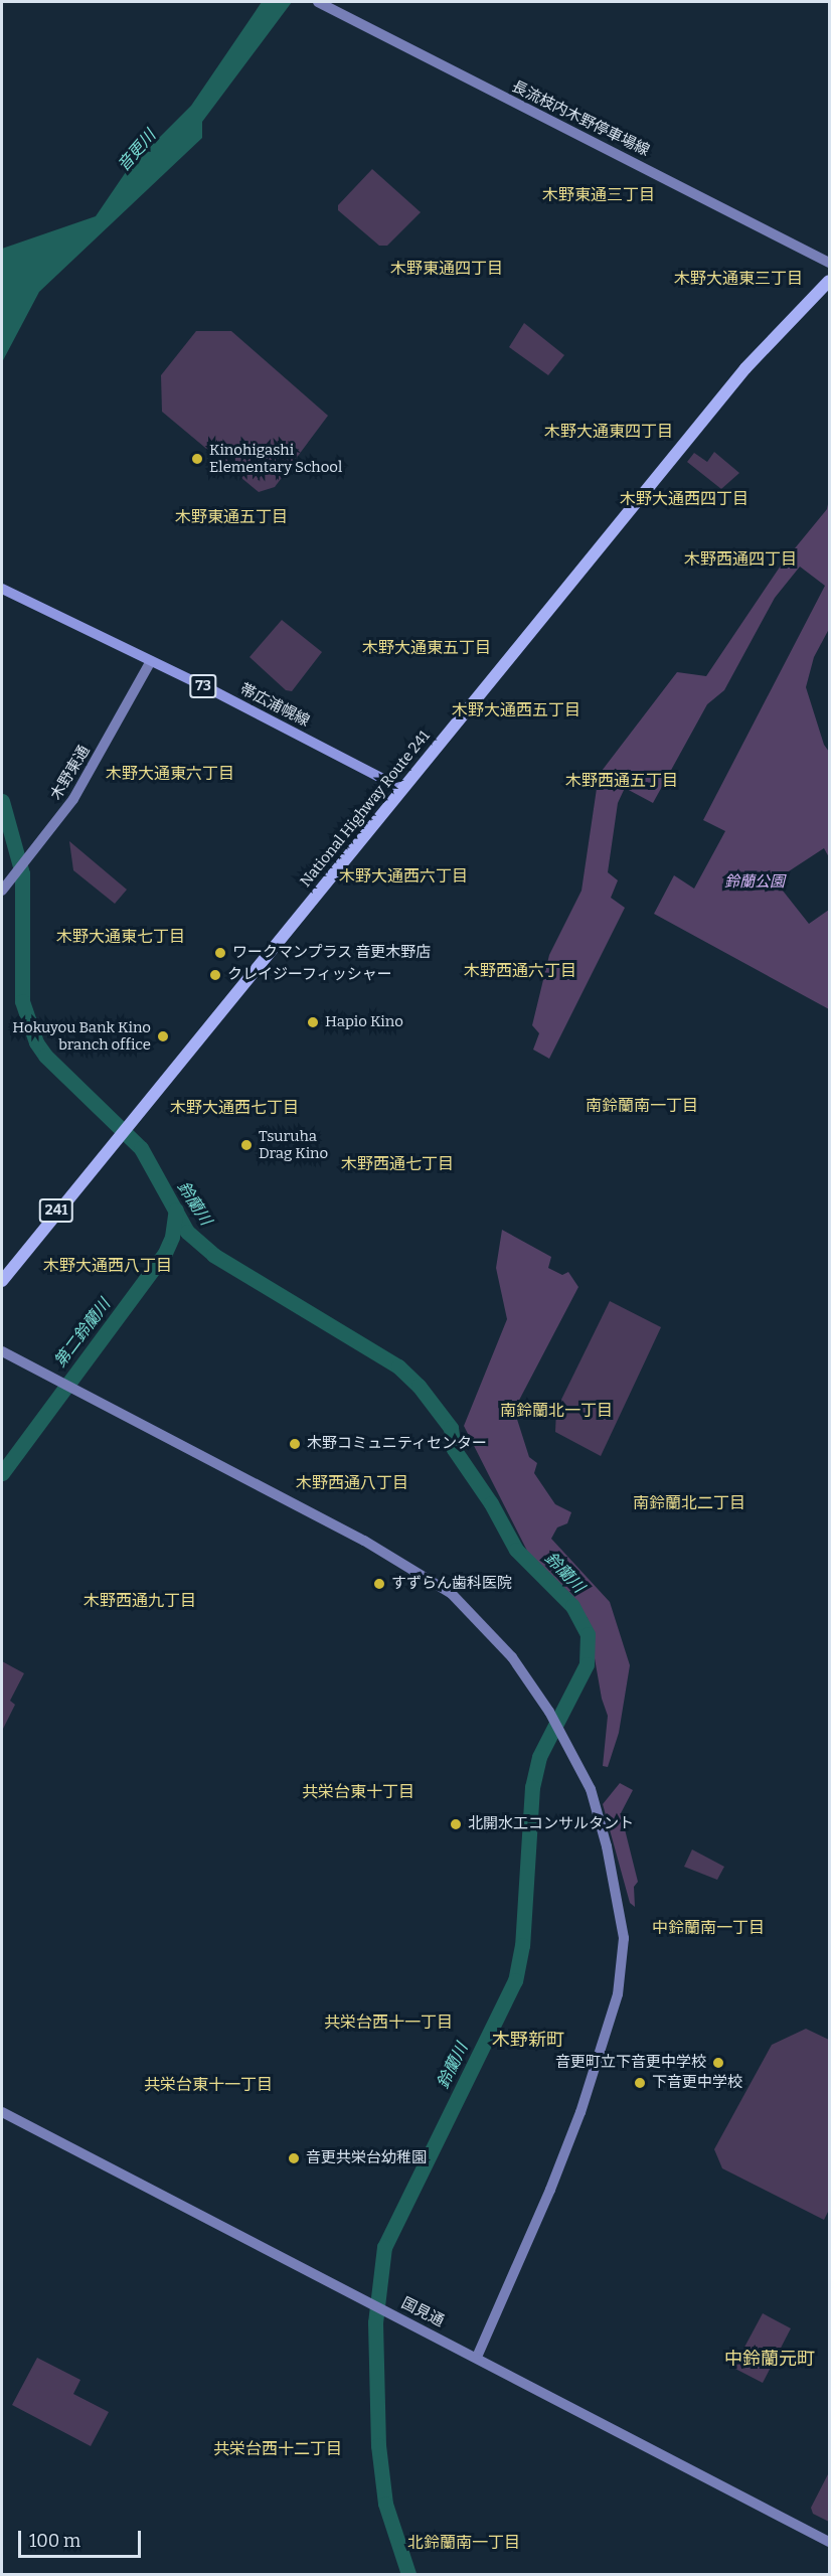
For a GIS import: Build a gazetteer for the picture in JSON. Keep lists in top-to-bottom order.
{
  "streets": {
    "highway": ["National Highway Route 241", "241"],
    "main road": ["73", "帯広浦幌線"],
    "street": ["長流枝内木野停車場線", "木野東通", "国見通"]
  },
  "crossings": [
    ["帯広浦幌線", "木野東通"],
    ["帯広浦幌線", "National Highway Route 241"]
  ],
  "districts": [
    "木野東通三丁目",
    "木野東通四丁目",
    "木野大通東三丁目",
    "木野大通東四丁目",
    "木野大通西四丁目",
    "木野東通五丁目",
    "木野西通四丁目",
    "木野大通東五丁目",
    "木野大通西五丁目",
    "木野大通東六丁目",
    "木野西通五丁目",
    "木野大通西六丁目",
    "木野大通東七丁目",
    "木野西通六丁目",
    "南鈴蘭南一丁目",
    "木野大通西七丁目",
    "木野西通七丁目",
    "木野大通西八丁目",
    "南鈴蘭北一丁目",
    "木野西通八丁目",
    "南鈴蘭北二丁目",
    "木野西通九丁目",
    "共栄台東十丁目",
    "中鈴蘭南一丁目",
    "共栄台西十一丁目",
    "木野新町",
    "共栄台東十一丁目",
    "中鈴蘭元町",
    "共栄台西十二丁目",
    "北鈴蘭南一丁目"
  ],
  "water": ["音更川", "鈴蘭川", "第二鈴蘭川"],
  "parks": ["鈴蘭公園"],
  "places": [
    "Kinohigashi Elementary School",
    "ワークマンプラス 音更木野店",
    "クレイジーフィッシャー",
    "Hapio Kino",
    "Hokuyou Bank Kino branch office",
    "Tsuruha Drag Kino",
    "木野コミュニティセンター",
    "すずらん歯科医院",
    "北開水工コンサルタント",
    "音更町立下音更中学校",
    "下音更中学校",
    "音更共栄台幼稚園"
  ],
  "scale_bar": "100 m"
}
